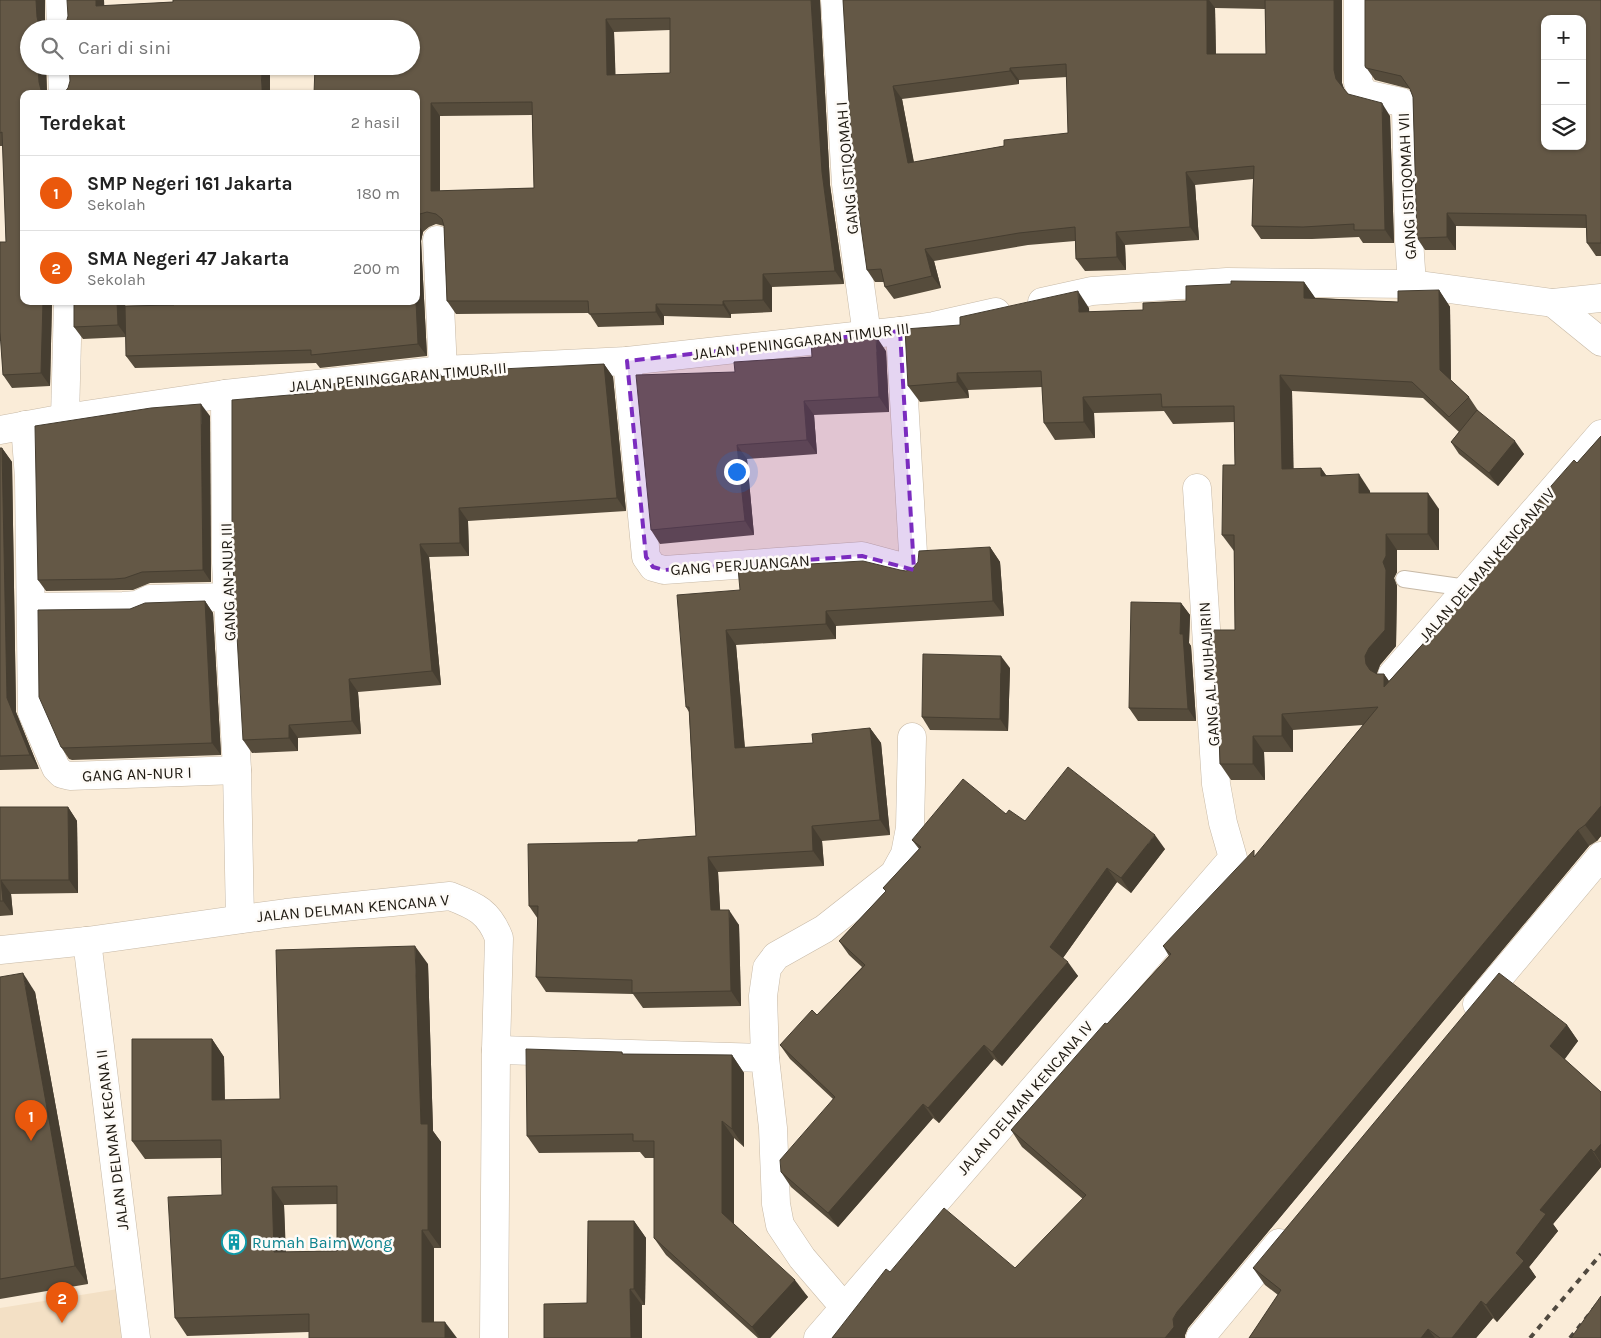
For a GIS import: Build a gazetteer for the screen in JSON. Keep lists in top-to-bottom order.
{
  "streets": {
    "street": [
      "GANG ISTIQOMAH I",
      "GANG ISTIQOMAH VII",
      "JALAN PENINGGARAN TIMUR III",
      "GANG PERJUANGAN",
      "JALAN DELMAN KENCANA IV",
      "GANG AN-NUR III",
      "GANG AL MUHAJIRIN",
      "GANG AN-NUR I",
      "JALAN DELMAN KENCANA V",
      "JALAN DELMAN KECANA II"
    ]
  },
  "crossings": [
    ["GANG ISTIQOMAH I", "JALAN PENINGGARAN TIMUR III"],
    ["GANG ISTIQOMAH VII", "JALAN PENINGGARAN TIMUR III"],
    ["JALAN PENINGGARAN TIMUR III", "GANG PERJUANGAN"],
    ["JALAN PENINGGARAN TIMUR III", "GANG AN-NUR III"],
    ["JALAN PENINGGARAN TIMUR III", "GANG AN-NUR I"],
    ["JALAN DELMAN KENCANA IV", "GANG AL MUHAJIRIN"],
    ["GANG AN-NUR III", "GANG AN-NUR I"],
    ["JALAN DELMAN KENCANA V", "JALAN DELMAN KECANA II"]
  ],
  "places": {
    "building": ["Rumah Baim Wong"]
  },
  "page": {
    "map_buttons": ["+", "−"],
    "search": "Cari di sini",
    "heading": ["Terdekat", "2 hasil"],
    "list": [
      {
        "mark": "1",
        "name": "SMP Negeri 161 Jakarta",
        "note": "Sekolah",
        "value": "180 m"
      },
      {
        "mark": "2",
        "name": "SMA Negeri 47 Jakarta",
        "note": "Sekolah",
        "value": "200 m"
      }
    ],
    "pins": ["1", "2"]
  }
}
